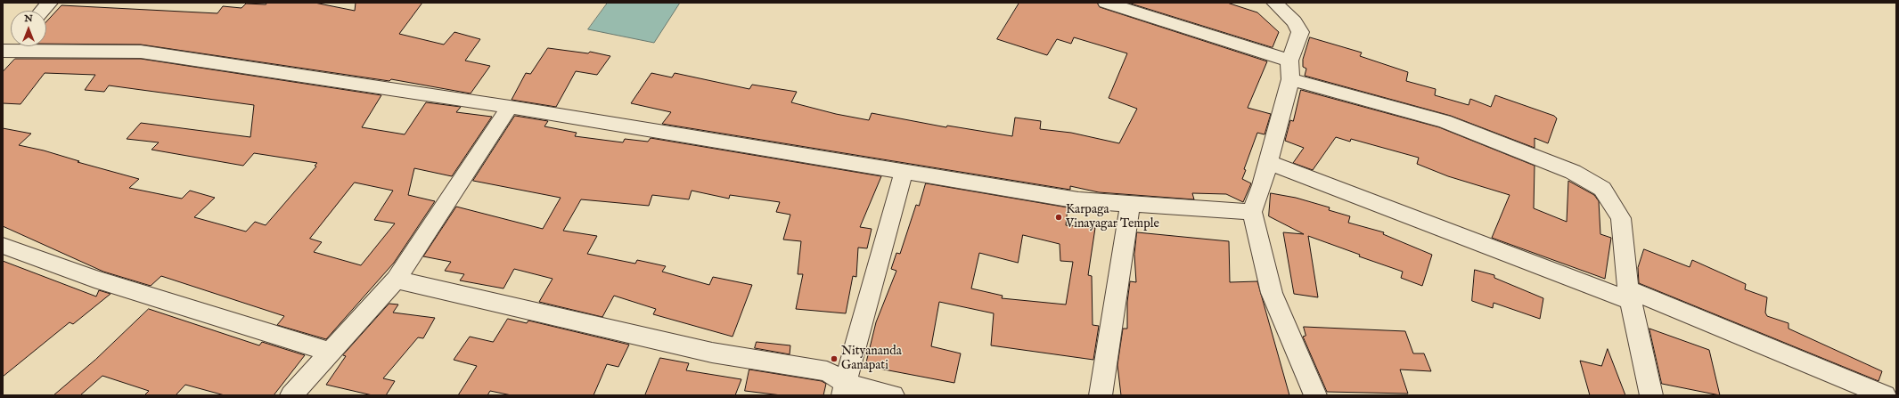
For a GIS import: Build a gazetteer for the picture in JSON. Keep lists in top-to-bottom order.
{
  "places": ["Karpaga Vinayagar Temple", "Nityananda Ganapati"],
  "north": "top"
}
